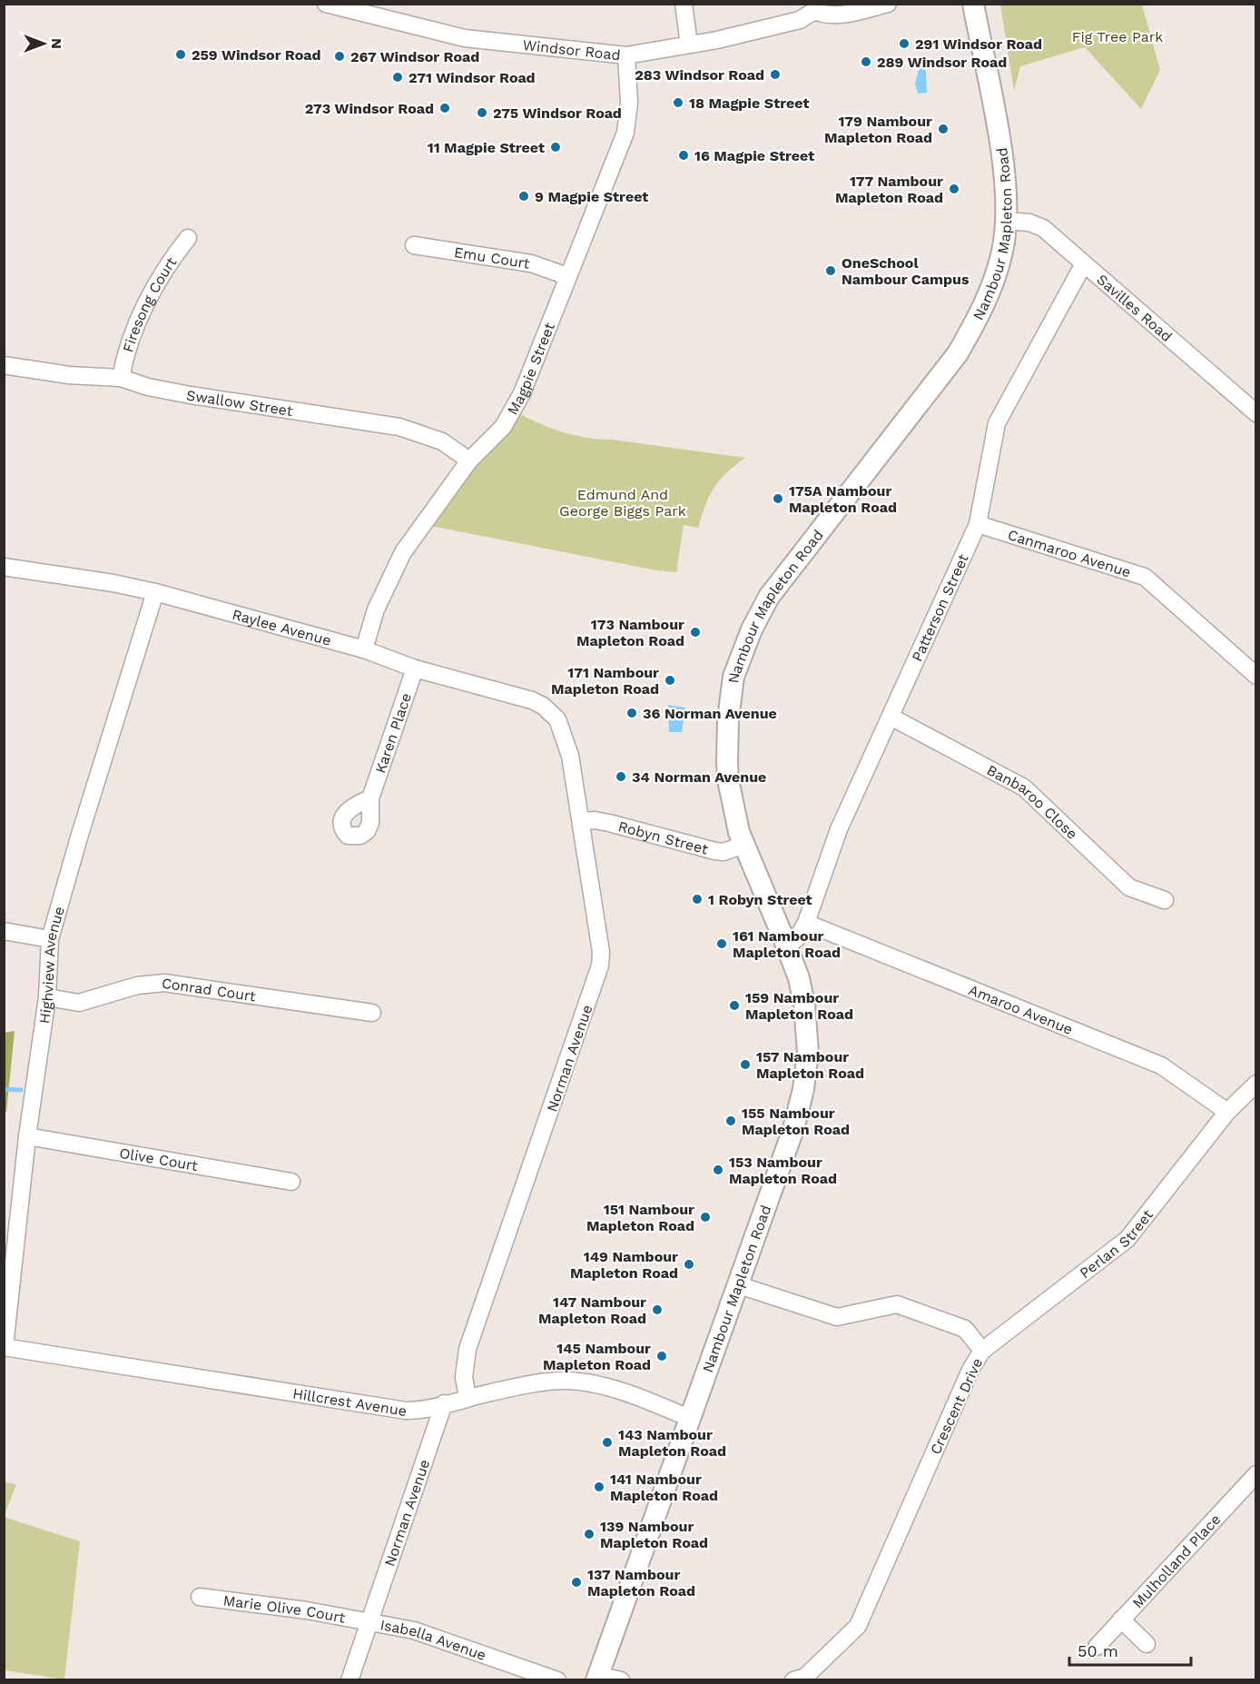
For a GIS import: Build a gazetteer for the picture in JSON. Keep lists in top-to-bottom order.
{
  "streets": {
    "main road": ["Nambour Mapleton Road"],
    "street": [
      "Windsor Road",
      "Emu Court",
      "Firesong Court",
      "Savilles Road",
      "Magpie Street",
      "Swallow Street",
      "Canmaroo Avenue",
      "Patterson Street",
      "Raylee Avenue",
      "Karen Place",
      "Banbaroo Close",
      "Robyn Street",
      "Highview Avenue",
      "Conrad Court",
      "Amaroo Avenue",
      "Norman Avenue",
      "Olive Court",
      "Perlan Street",
      "Hillcrest Avenue",
      "Crescent Drive",
      "Mulholland Place",
      "Marie Olive Court",
      "Isabella Avenue"
    ]
  },
  "crossings": [
    ["Windsor Road", "Magpie Street"],
    ["Nambour Mapleton Road", "Savilles Road"],
    ["Nambour Mapleton Road", "Patterson Street"],
    ["Nambour Mapleton Road", "Robyn Street"],
    ["Nambour Mapleton Road", "Hillcrest Avenue"],
    ["Nambour Mapleton Road", "Crescent Drive"],
    ["Emu Court", "Magpie Street"],
    ["Firesong Court", "Swallow Street"],
    ["Savilles Road", "Patterson Street"],
    ["Magpie Street", "Swallow Street"],
    ["Magpie Street", "Raylee Avenue"],
    ["Canmaroo Avenue", "Patterson Street"],
    ["Patterson Street", "Banbaroo Close"],
    ["Patterson Street", "Amaroo Avenue"],
    ["Raylee Avenue", "Karen Place"],
    ["Raylee Avenue", "Highview Avenue"],
    ["Raylee Avenue", "Norman Avenue"],
    ["Robyn Street", "Norman Avenue"],
    ["Highview Avenue", "Conrad Court"],
    ["Highview Avenue", "Olive Court"],
    ["Highview Avenue", "Hillcrest Avenue"],
    ["Amaroo Avenue", "Perlan Street"],
    ["Norman Avenue", "Hillcrest Avenue"],
    ["Norman Avenue", "Marie Olive Court"],
    ["Norman Avenue", "Isabella Avenue"],
    ["Perlan Street", "Crescent Drive"],
    ["Marie Olive Court", "Isabella Avenue"]
  ],
  "parks": ["Fig Tree Park", "Edmund And George Biggs Park"],
  "places": [
    "291 Windsor Road",
    "259 Windsor Road",
    "267 Windsor Road",
    "289 Windsor Road",
    "283 Windsor Road",
    "271 Windsor Road",
    "18 Magpie Street",
    "273 Windsor Road",
    "275 Windsor Road",
    "179 Nambour Mapleton Road",
    "11 Magpie Street",
    "16 Magpie Street",
    "177 Nambour Mapleton Road",
    "9 Magpie Street",
    "OneSchool Nambour Campus",
    "175A Nambour Mapleton Road",
    "173 Nambour Mapleton Road",
    "171 Nambour Mapleton Road",
    "36 Norman Avenue",
    "34 Norman Avenue",
    "1 Robyn Street",
    "161 Nambour Mapleton Road",
    "159 Nambour Mapleton Road",
    "157 Nambour Mapleton Road",
    "155 Nambour Mapleton Road",
    "153 Nambour Mapleton Road",
    "151 Nambour Mapleton Road",
    "149 Nambour Mapleton Road",
    "147 Nambour Mapleton Road",
    "145 Nambour Mapleton Road",
    "143 Nambour Mapleton Road",
    "141 Nambour Mapleton Road",
    "139 Nambour Mapleton Road",
    "137 Nambour Mapleton Road"
  ],
  "scale_bar": "50 m",
  "north": "right"
}
